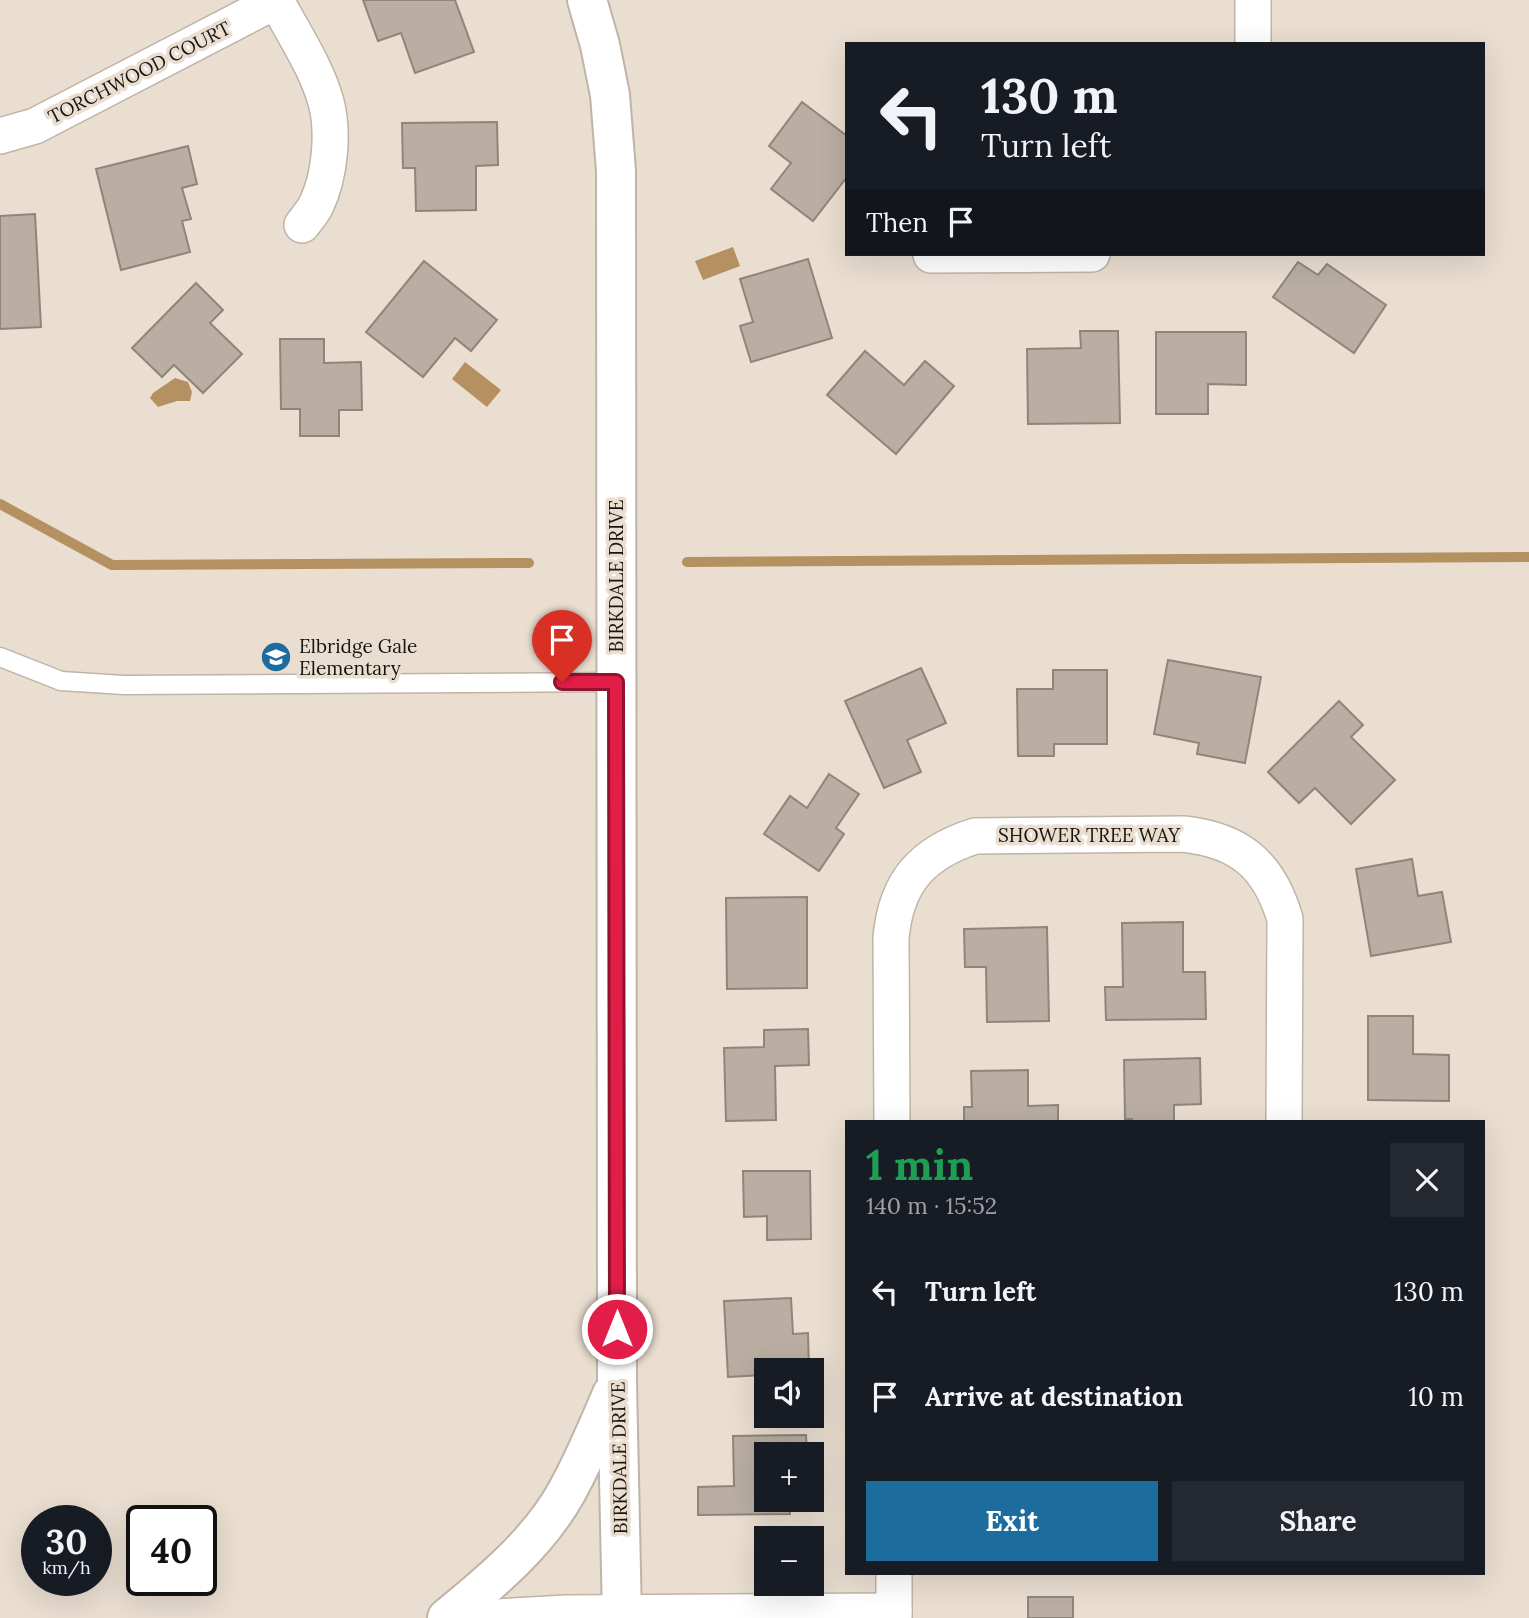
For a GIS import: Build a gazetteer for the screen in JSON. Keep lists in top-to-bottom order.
{
  "streets": {
    "street": ["TORCHWOOD COURT", "BIRKDALE DRIVE", "SHOWER TREE WAY"]
  },
  "places": {
    "school or university": ["Elbridge Gale Elementary"]
  },
  "page": {
    "turn": ["130 m", "Turn left"],
    "then": "Then",
    "heading": ["1 min", "140 m · 15:52"],
    "list": [
      {
        "name": "Turn left",
        "value": "130 m"
      },
      {
        "name": "Arrive at destination",
        "value": "10 m"
      }
    ],
    "map_buttons": ["+", "−"],
    "buttons": ["Exit", "Share"],
    "speed": "30 km/h",
    "limit": "40"
  }
}
